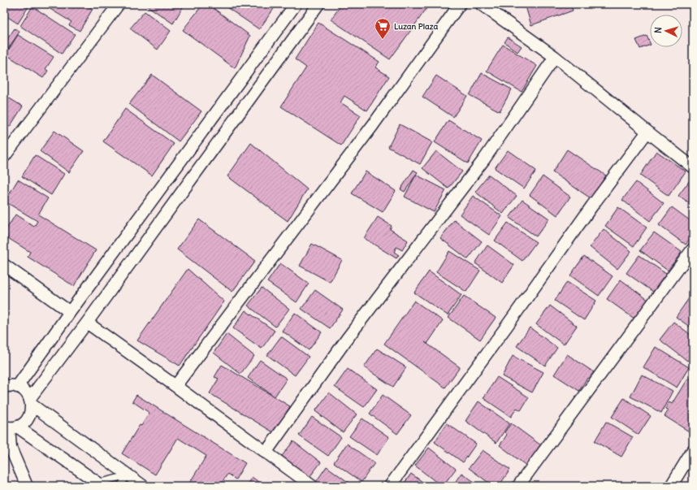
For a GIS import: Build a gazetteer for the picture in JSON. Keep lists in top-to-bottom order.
{
  "places": {
    "supermarket": ["Luzan Plaza"]
  },
  "north": "left"
}
